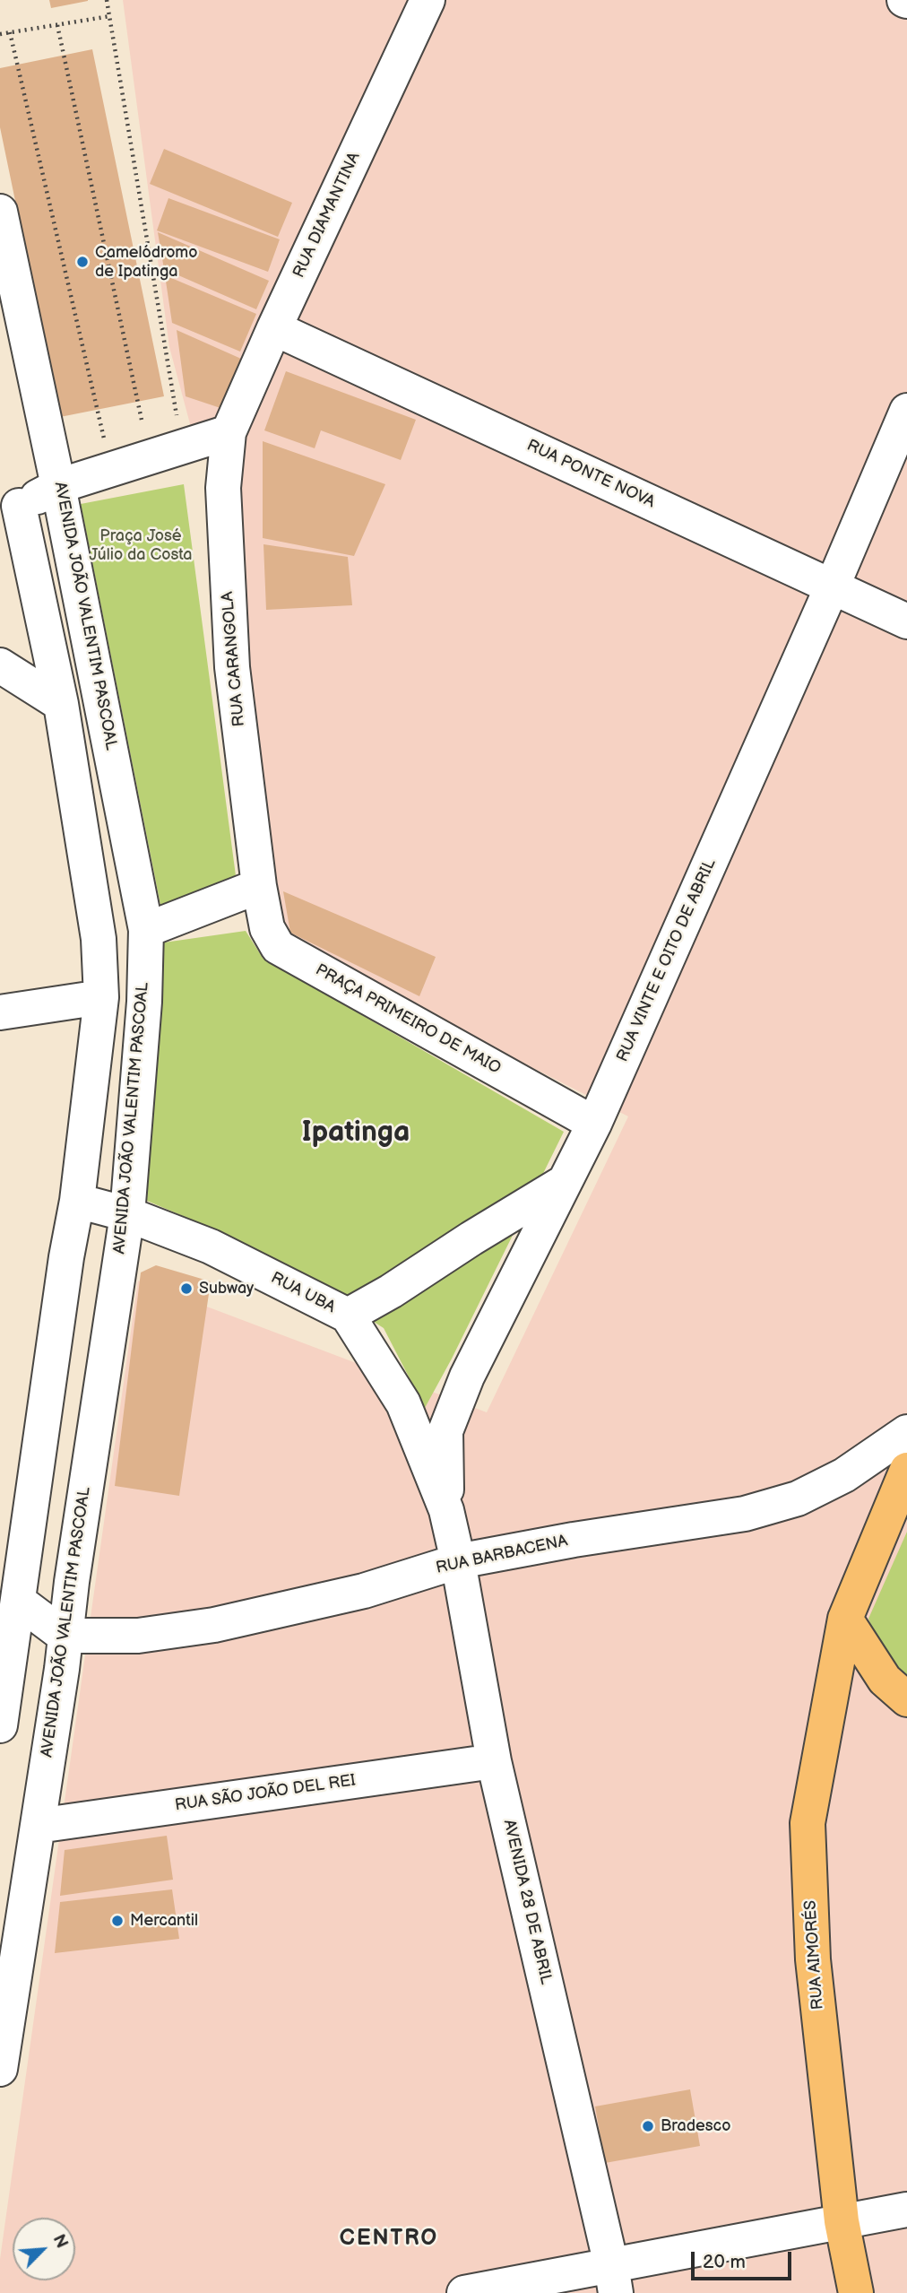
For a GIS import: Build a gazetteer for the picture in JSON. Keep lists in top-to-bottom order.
{
  "streets": {
    "main road": ["RUA AIMORÉS"],
    "street": [
      "RUA DIAMANTINA",
      "RUA PONTE NOVA",
      "AVENIDA JOÃO VALENTIM PASCOAL",
      "RUA CARANGOLA",
      "RUA VINTE E OITO DE ABRIL",
      "PRAÇA PRIMEIRO DE MAIO",
      "RUA UBA",
      "RUA BARBACENA",
      "RUA SÃO JOÃO DEL REI",
      "AVENIDA 28 DE ABRIL"
    ]
  },
  "crossings": [
    ["RUA DIAMANTINA", "RUA PONTE NOVA"],
    ["RUA DIAMANTINA", "RUA CARANGOLA"],
    ["RUA PONTE NOVA", "RUA VINTE E OITO DE ABRIL"],
    ["AVENIDA JOÃO VALENTIM PASCOAL", "RUA UBA"],
    ["AVENIDA JOÃO VALENTIM PASCOAL", "RUA BARBACENA"],
    ["AVENIDA JOÃO VALENTIM PASCOAL", "RUA SÃO JOÃO DEL REI"],
    ["RUA CARANGOLA", "PRAÇA PRIMEIRO DE MAIO"],
    ["RUA VINTE E OITO DE ABRIL", "PRAÇA PRIMEIRO DE MAIO"],
    ["RUA VINTE E OITO DE ABRIL", "RUA UBA"],
    ["RUA VINTE E OITO DE ABRIL", "AVENIDA 28 DE ABRIL"],
    ["RUA UBA", "AVENIDA 28 DE ABRIL"],
    ["RUA BARBACENA", "AVENIDA 28 DE ABRIL"],
    ["RUA SÃO JOÃO DEL REI", "AVENIDA 28 DE ABRIL"]
  ],
  "districts": ["Ipatinga", "CENTRO"],
  "parks": ["Praça José Júlio da Costa"],
  "places": [
    "Camelódromo de Ipatinga",
    "Subway",
    "Mercantil",
    "Bradesco"
  ],
  "scale_bar": "20 m",
  "north": "top right"
}
